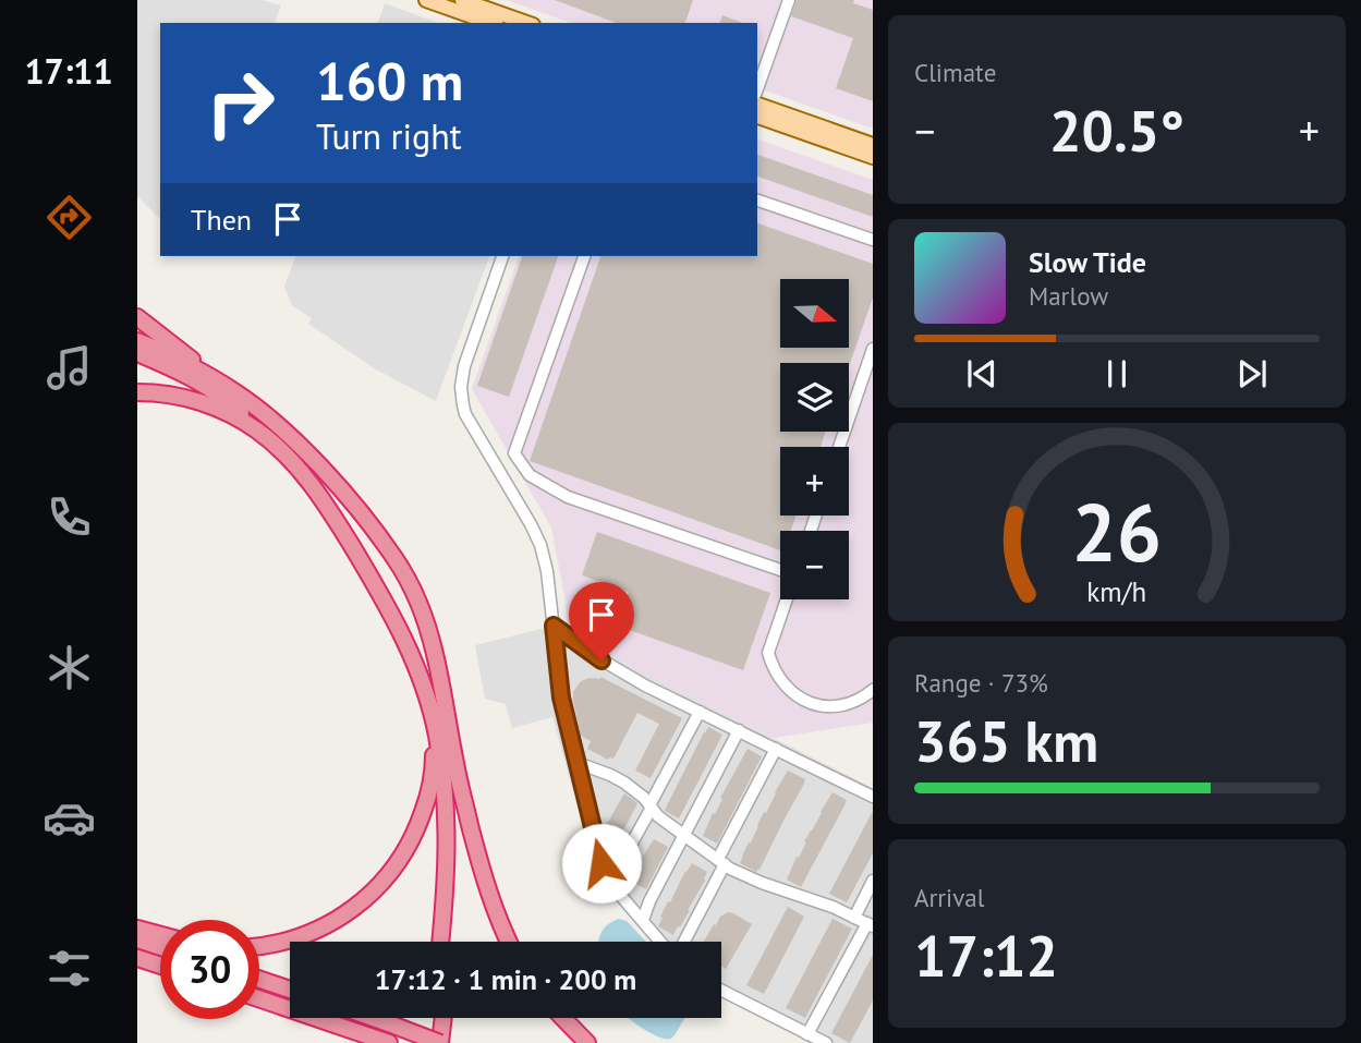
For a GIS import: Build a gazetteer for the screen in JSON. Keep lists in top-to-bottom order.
{
  "north": "right",
  "page": {
    "tabs": "17:11",
    "tile": [
      "Climate",
      ["Range · 73%", "365 km"],
      ["Arrival", "17:12"]
    ],
    "turn": ["160 m", "Turn right"],
    "heat": ["−", "20.5°", "+"],
    "then": "Then",
    "song": ["Slow Tide", "Marlow"],
    "map_buttons": ["+", "−"],
    "limit": "30",
    "trip": "17:12 · 1 min · 200 m",
    "gauge": ["26", "km/h"]
  }
}
